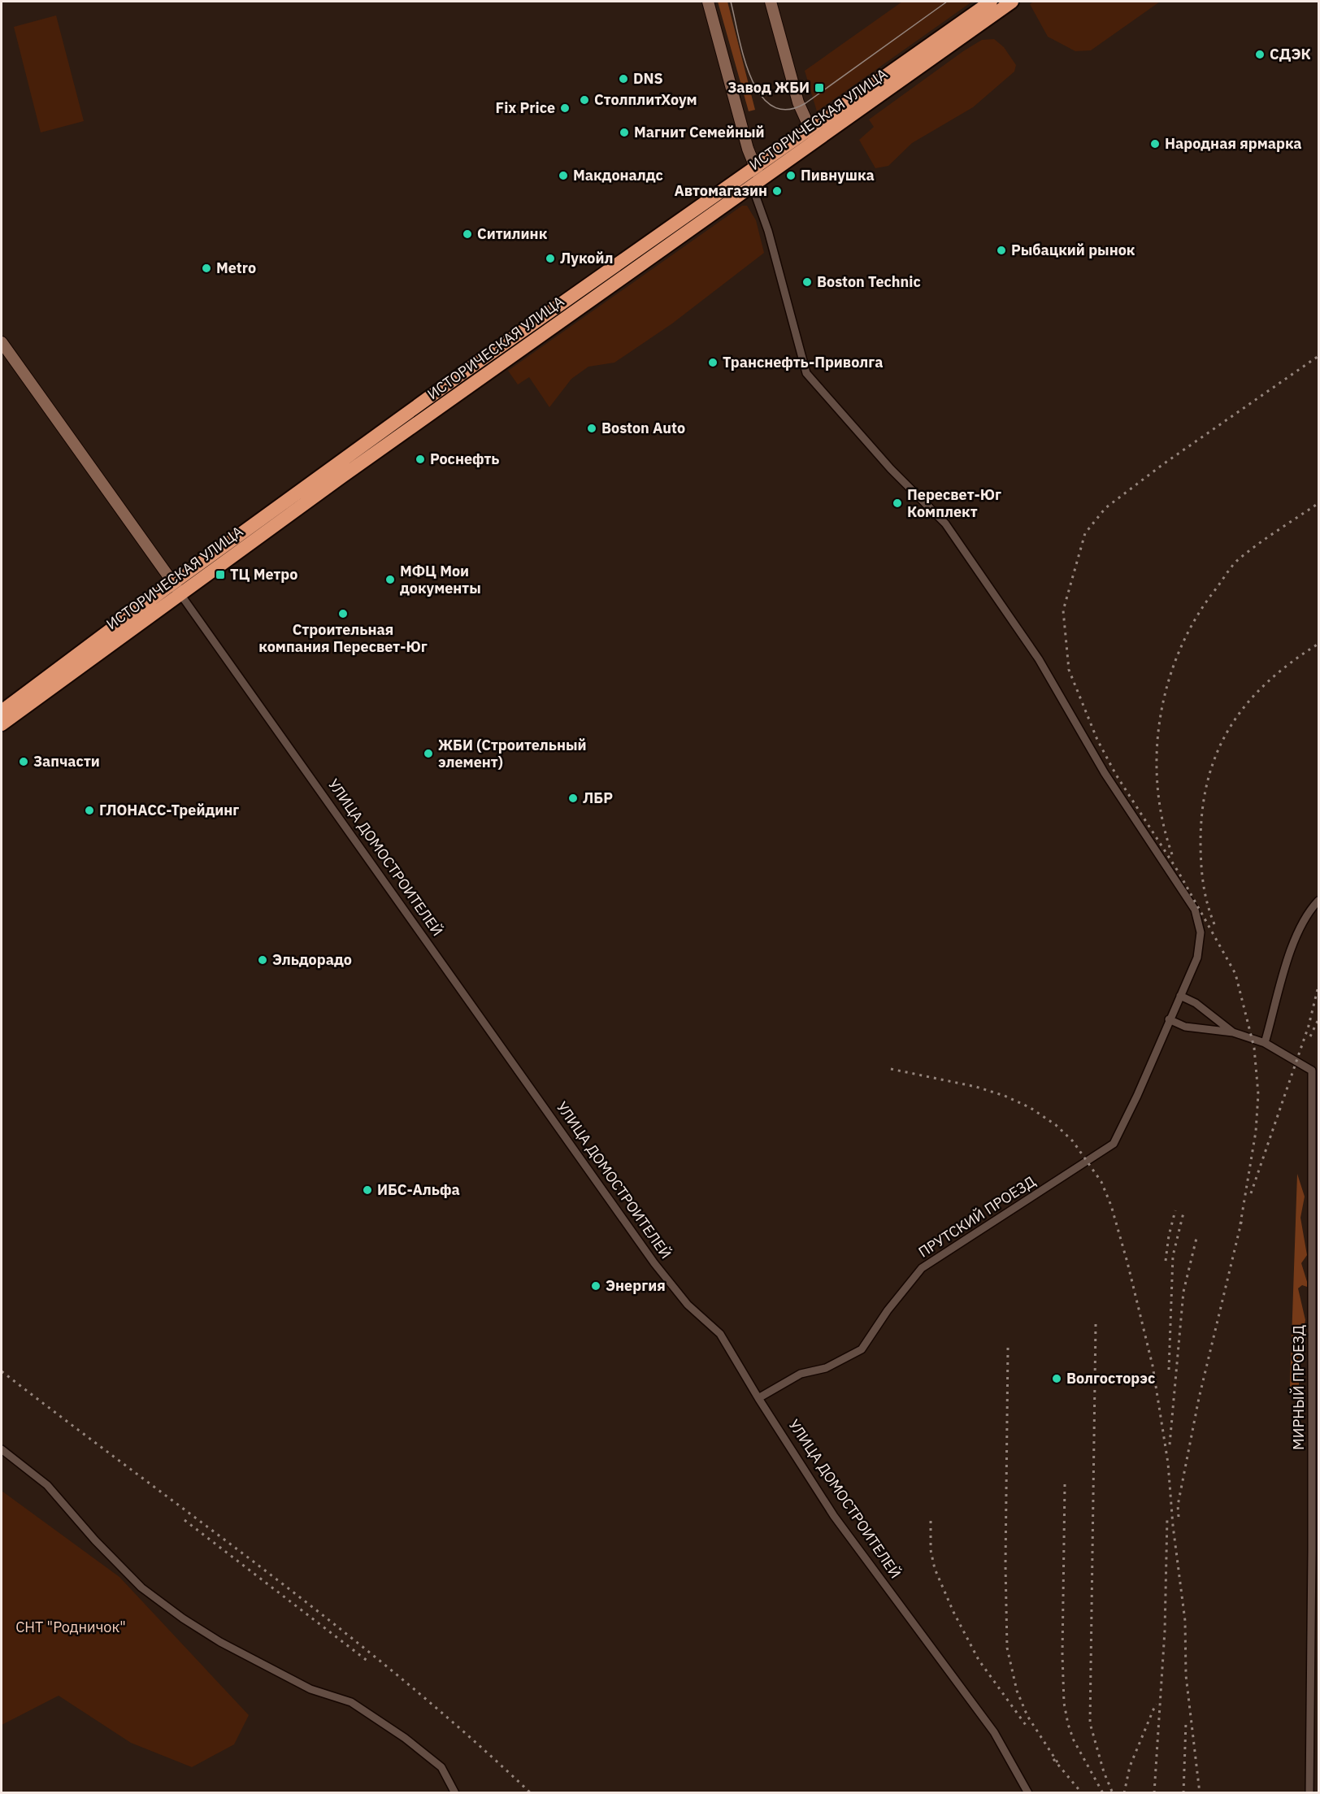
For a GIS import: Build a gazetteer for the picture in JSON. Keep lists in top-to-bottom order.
{
  "streets": {
    "highway": ["ИСТОРИЧЕСКАЯ УЛИЦА"],
    "street": ["УЛИЦА ДОМОСТРОИТЕЛЕЙ", "ПРУТСКИЙ ПРОЕЗД", "МИРНЫЙ ПРОЕЗД"]
  },
  "crossings": [
    ["ИСТОРИЧЕСКАЯ УЛИЦА", "УЛИЦА ДОМОСТРОИТЕЛЕЙ"],
    ["ИСТОРИЧЕСКАЯ УЛИЦА", "ПРУТСКИЙ ПРОЕЗД"],
    ["УЛИЦА ДОМОСТРОИТЕЛЕЙ", "ПРУТСКИЙ ПРОЕЗД"]
  ],
  "parks": ["СНТ \"Родничок\""],
  "places": {
    "other": [
      "СДЭК",
      "DNS",
      "СтолплитХоум",
      "Fix Price",
      "Магнит Семейный",
      "Народная ярмарка",
      "Макдоналдс",
      "Пивнушка",
      "Автомагазин",
      "Ситилинк",
      "Рыбацкий рынок",
      "Лукойл",
      "Metro",
      "Boston Technic",
      "Транснефть-Приволга",
      "Boston Auto",
      "Роснефть",
      "Пересвет-Юг Комплект",
      "МФЦ Мои документы",
      "Строительная компания Пересвет-Юг",
      "ЖБИ (Строительный элемент)",
      "Запчасти",
      "ЛБР",
      "ГЛОНАСС-Трейдинг",
      "Эльдорадо",
      "ИБС-Альфа",
      "Энергия",
      "Волгосторэс"
    ],
    "transit": ["Завод ЖБИ", "ТЦ Метро"]
  }
}
